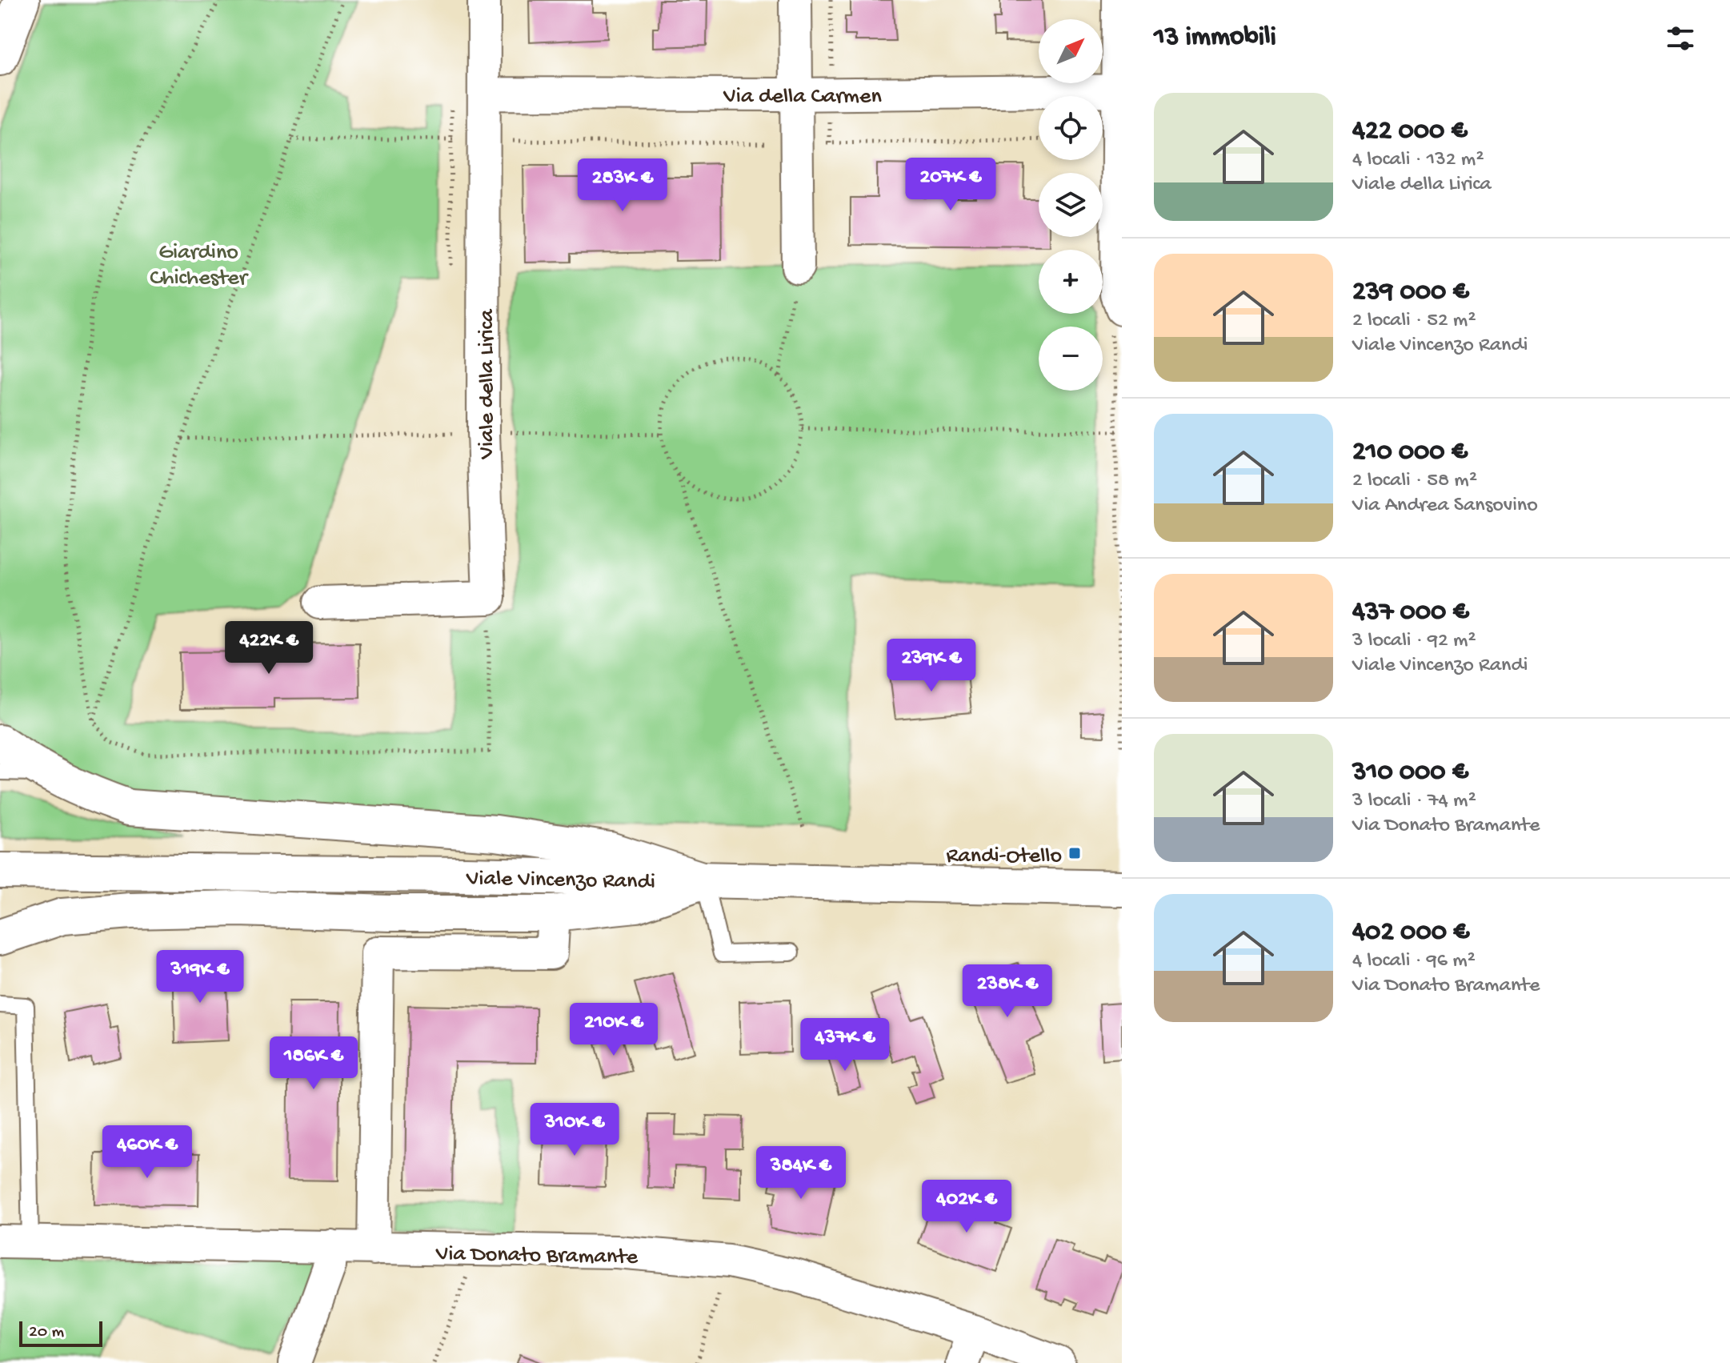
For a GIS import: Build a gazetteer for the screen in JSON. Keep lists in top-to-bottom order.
{
  "streets": {
    "main road": ["Viale Vincenzo Randi"],
    "street": ["Via della Carmen", "Viale della Lirica", "Via Donato Bramante"]
  },
  "crossings": [
    ["Via della Carmen", "Viale della Lirica"]
  ],
  "parks": ["Giardino Chichester"],
  "places": {
    "transit": ["Randi-Otello"]
  },
  "scale_bar": "20 m",
  "north": "top right",
  "page": {
    "heading": "13 immobili",
    "map_buttons": ["+", "−"],
    "list": [
      {
        "name": "422 000 €",
        "note": "4 locali · 132 m² · Viale della Lirica"
      },
      {
        "name": "239 000 €",
        "note": "2 locali · 52 m² · Viale Vincenzo Randi"
      },
      {
        "name": "210 000 €",
        "note": "2 locali · 58 m² · Via Andrea Sansovino"
      },
      {
        "name": "437 000 €",
        "note": "3 locali · 92 m² · Viale Vincenzo Randi"
      },
      {
        "name": "310 000 €",
        "note": "3 locali · 74 m² · Via Donato Bramante"
      },
      {
        "name": "402 000 €",
        "note": "4 locali · 96 m² · Via Donato Bramante"
      }
    ],
    "price": [
      "207K €",
      "283K €",
      "422K €",
      "239K €",
      "319K €",
      "238K €",
      "210K €",
      "437K €",
      "186K €",
      "310K €",
      "460K €",
      "384K €",
      "402K €"
    ],
    "scale": "20 m"
  }
}
